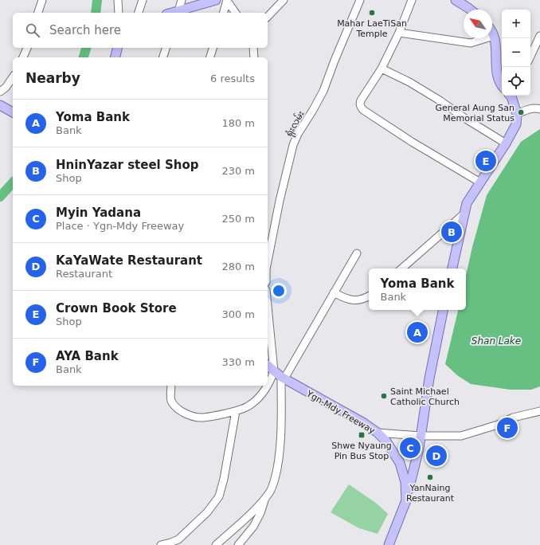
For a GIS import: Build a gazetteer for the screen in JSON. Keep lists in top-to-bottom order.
{
  "streets": {
    "main road": ["Ygn-Mdy Freeway"],
    "street": ["ရုံးလမ်း"]
  },
  "water": ["Shan Lake"],
  "places": {
    "other": [
      "Mahar LaeTiSan Temple",
      "General Aung San Memorial Status",
      "Saint Michael Catholic Church",
      "YanNaing Restaurant"
    ],
    "transit": ["Shwe Nyaung Pin Bus Stop"]
  },
  "north": "top left",
  "page": {
    "map_buttons": ["+", "−"],
    "search": "Search here",
    "heading": ["Nearby", "6 results"],
    "list": [
      {
        "mark": "A",
        "name": "Yoma Bank",
        "note": "Bank",
        "value": "180 m"
      },
      {
        "mark": "B",
        "name": "HninYazar steel Shop",
        "note": "Shop",
        "value": "230 m"
      },
      {
        "mark": "C",
        "name": "Myin Yadana",
        "note": "Place · Ygn-Mdy Freeway",
        "value": "250 m"
      },
      {
        "mark": "D",
        "name": "KaYaWate Restaurant",
        "note": "Restaurant",
        "value": "280 m"
      },
      {
        "mark": "E",
        "name": "Crown Book Store",
        "note": "Shop",
        "value": "300 m"
      },
      {
        "mark": "F",
        "name": "AYA Bank",
        "note": "Bank",
        "value": "330 m"
      }
    ],
    "pins": [
      "E",
      "B",
      "A",
      "F",
      "C",
      "D"
    ],
    "popup": ["Yoma Bank", "Bank"]
  }
}
